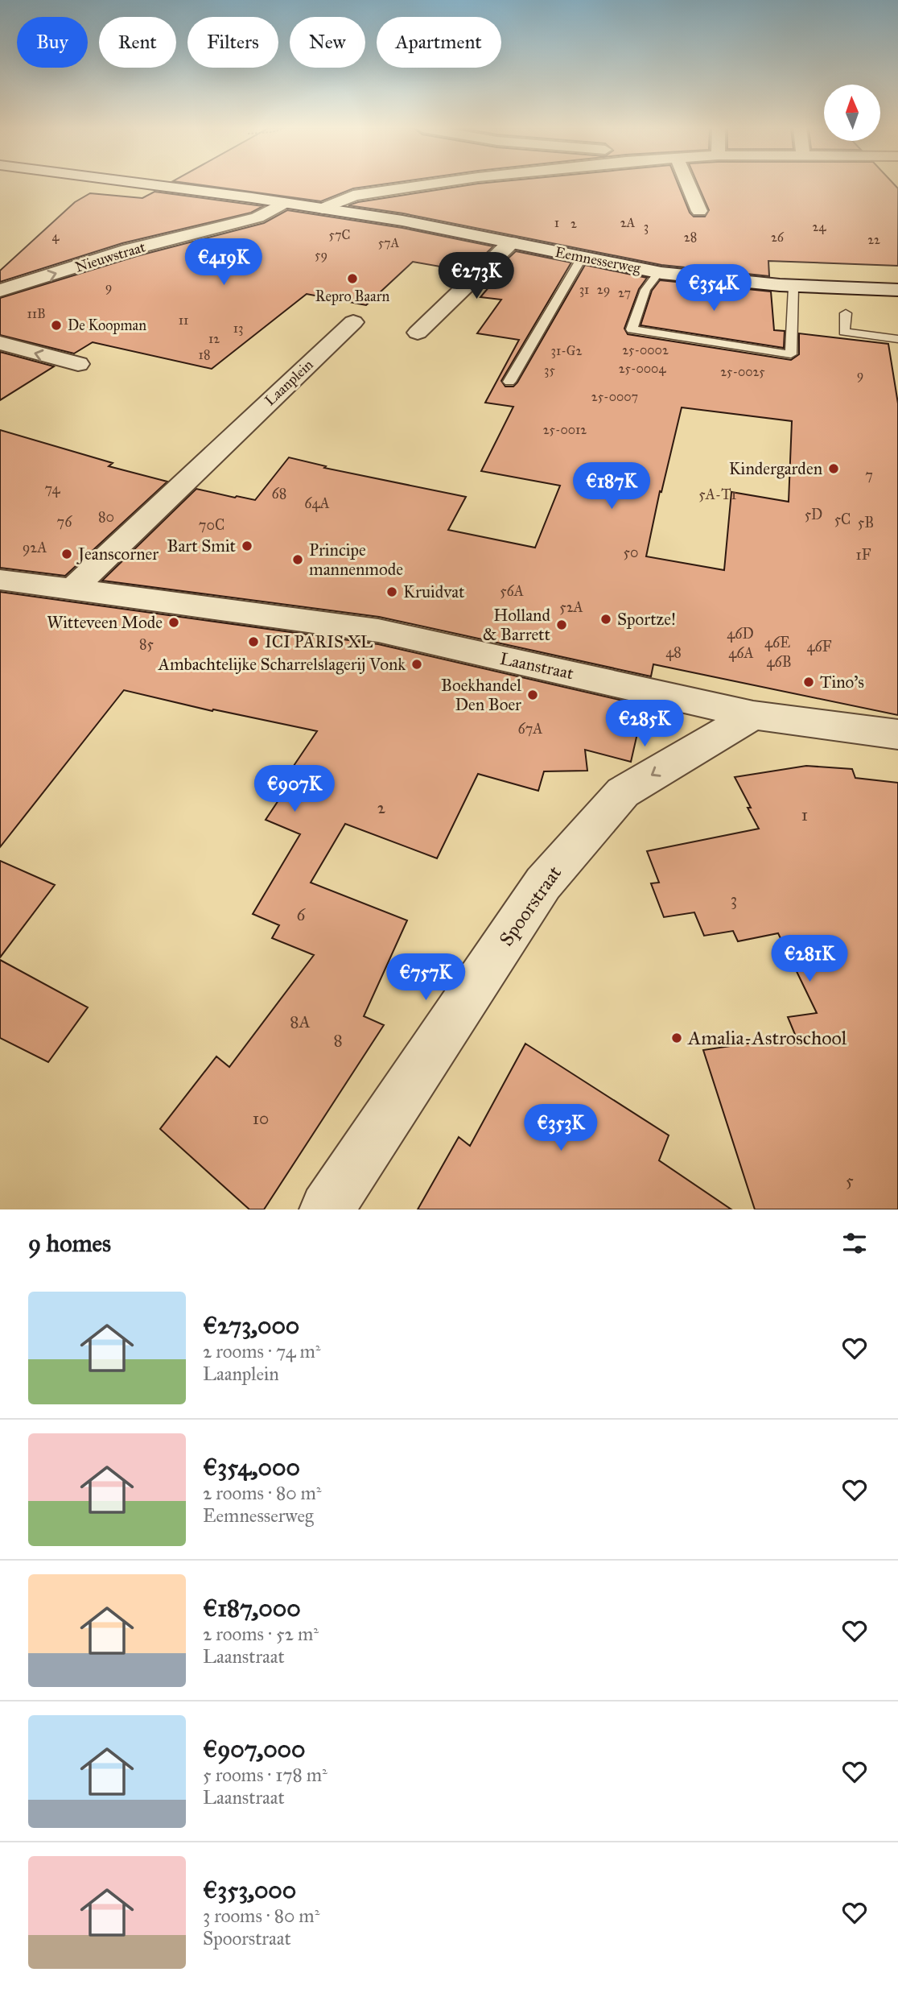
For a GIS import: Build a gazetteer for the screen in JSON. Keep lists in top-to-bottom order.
{
  "streets": {
    "street": [
      "Nieuwstraat",
      "Eemnesserweg",
      "Laanplein",
      "Laanstraat",
      "Spoorstraat"
    ]
  },
  "crossings": [
    ["Nieuwstraat", "Eemnesserweg"],
    ["Laanplein", "Laanstraat"],
    ["Laanstraat", "Spoorstraat"]
  ],
  "one_way": ["Nieuwstraat", "Spoorstraat"],
  "places": [
    "Repro Baarn",
    "De Koopman",
    "Kindergarden",
    "Bart Smit",
    "Jeanscorner",
    "Principe mannenmode",
    "Kruidvat",
    "Sportze!",
    "Witteveen Mode",
    "Holland & Barrett",
    "ICI PARIS XL",
    "Ambachtelijke Scharrelslagerij Vonk",
    "Tino's",
    "Boekhandel Den Boer",
    "Amalia-Astroschool"
  ],
  "house_numbers": [
    "1",
    "2A",
    "2",
    "3",
    "24",
    "57C",
    "4",
    "28",
    "26",
    "22",
    "57A",
    "59",
    "9",
    "31",
    "29",
    "27",
    "11B",
    "11",
    "13",
    "12",
    "25-0002",
    "31-G2",
    "18",
    "25-0004",
    "35",
    "25-0025",
    "9",
    "25-0007",
    "25-0012",
    "7",
    "74",
    "68",
    "5A-T1",
    "64A",
    "5D",
    "80",
    "5C",
    "76",
    "5B",
    "70C",
    "92A",
    "50",
    "1F",
    "56A",
    "52A",
    "46D",
    "46E",
    "85",
    "46F",
    "48",
    "46A",
    "46B",
    "67A",
    "2",
    "1",
    "3",
    "6",
    "8A",
    "8",
    "10",
    "5"
  ],
  "north": "top",
  "page": {
    "chip": [
      "Buy",
      "Rent",
      "Filters",
      "New",
      "Apartment"
    ],
    "price": [
      "€419K",
      "€273K",
      "€354K",
      "€187K",
      "€285K",
      "€907K",
      "€281K",
      "€757K",
      "€353K"
    ],
    "heading": "9 homes",
    "list": [
      {
        "name": "€273,000",
        "note": "2 rooms · 74 m² · Laanplein"
      },
      {
        "name": "€354,000",
        "note": "2 rooms · 80 m² · Eemnesserweg"
      },
      {
        "name": "€187,000",
        "note": "2 rooms · 52 m² · Laanstraat"
      },
      {
        "name": "€907,000",
        "note": "5 rooms · 178 m² · Laanstraat"
      },
      {
        "name": "€353,000",
        "note": "3 rooms · 80 m² · Spoorstraat"
      }
    ]
  }
}
